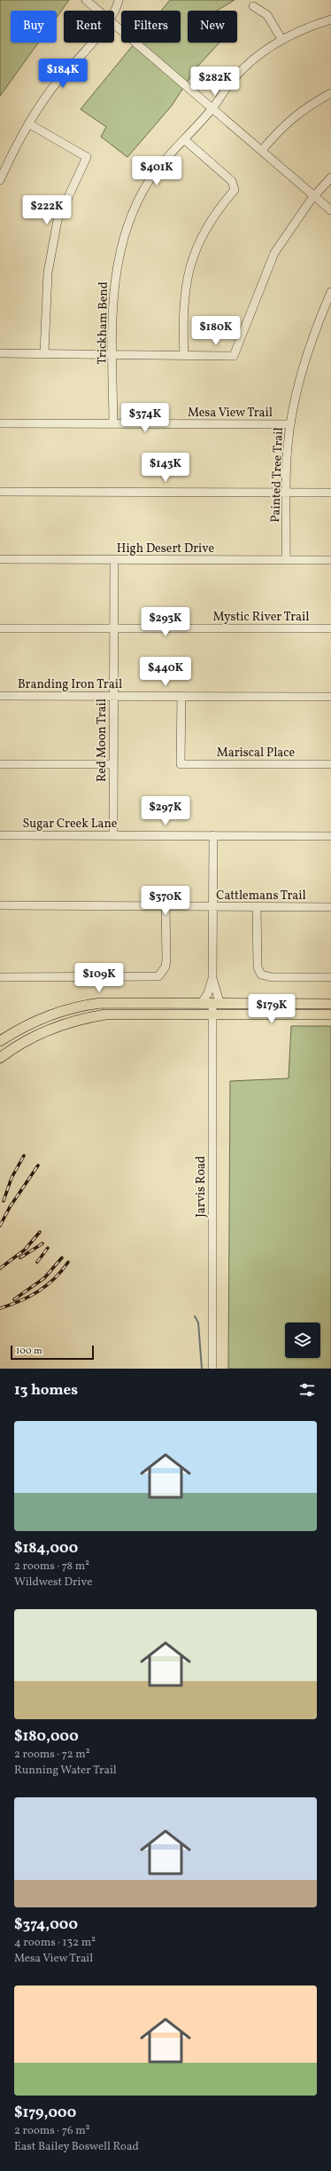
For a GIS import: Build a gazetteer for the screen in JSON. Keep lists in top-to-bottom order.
{
  "streets": {
    "street": [
      "Trickham Bend",
      "Mesa View Trail",
      "Painted Tree Trail",
      "High Desert Drive",
      "Mystic River Trail",
      "Branding Iron Trail",
      "Red Moon Trail",
      "Mariscal Place",
      "Sugar Creek Lane",
      "Cattlemans Trail",
      "Jarvis Road"
    ]
  },
  "crossings": [
    ["Trickham Bend", "Mesa View Trail"],
    ["Mesa View Trail", "Painted Tree Trail"],
    ["Painted Tree Trail", "High Desert Drive"],
    ["High Desert Drive", "Red Moon Trail"],
    ["Mystic River Trail", "Red Moon Trail"],
    ["Branding Iron Trail", "Red Moon Trail"],
    ["Branding Iron Trail", "Mariscal Place"],
    ["Red Moon Trail", "Sugar Creek Lane"]
  ],
  "scale_bar": "100 m",
  "page": {
    "chip": [
      "Buy",
      "Rent",
      "Filters",
      "New"
    ],
    "price": [
      "$184K",
      "$282K",
      "$401K",
      "$222K",
      "$180K",
      "$374K",
      "$143K",
      "$293K",
      "$440K",
      "$297K",
      "$370K",
      "$109K",
      "$179K"
    ],
    "scale": "100 m",
    "heading": "13 homes",
    "list": [
      {
        "name": "$184,000",
        "note": "2 rooms · 78 m² · Wildwest Drive"
      },
      {
        "name": "$180,000",
        "note": "2 rooms · 72 m² · Running Water Trail"
      },
      {
        "name": "$374,000",
        "note": "4 rooms · 132 m² · Mesa View Trail"
      },
      {
        "name": "$179,000",
        "note": "2 rooms · 76 m² · East Bailey Boswell Road"
      }
    ]
  }
}
